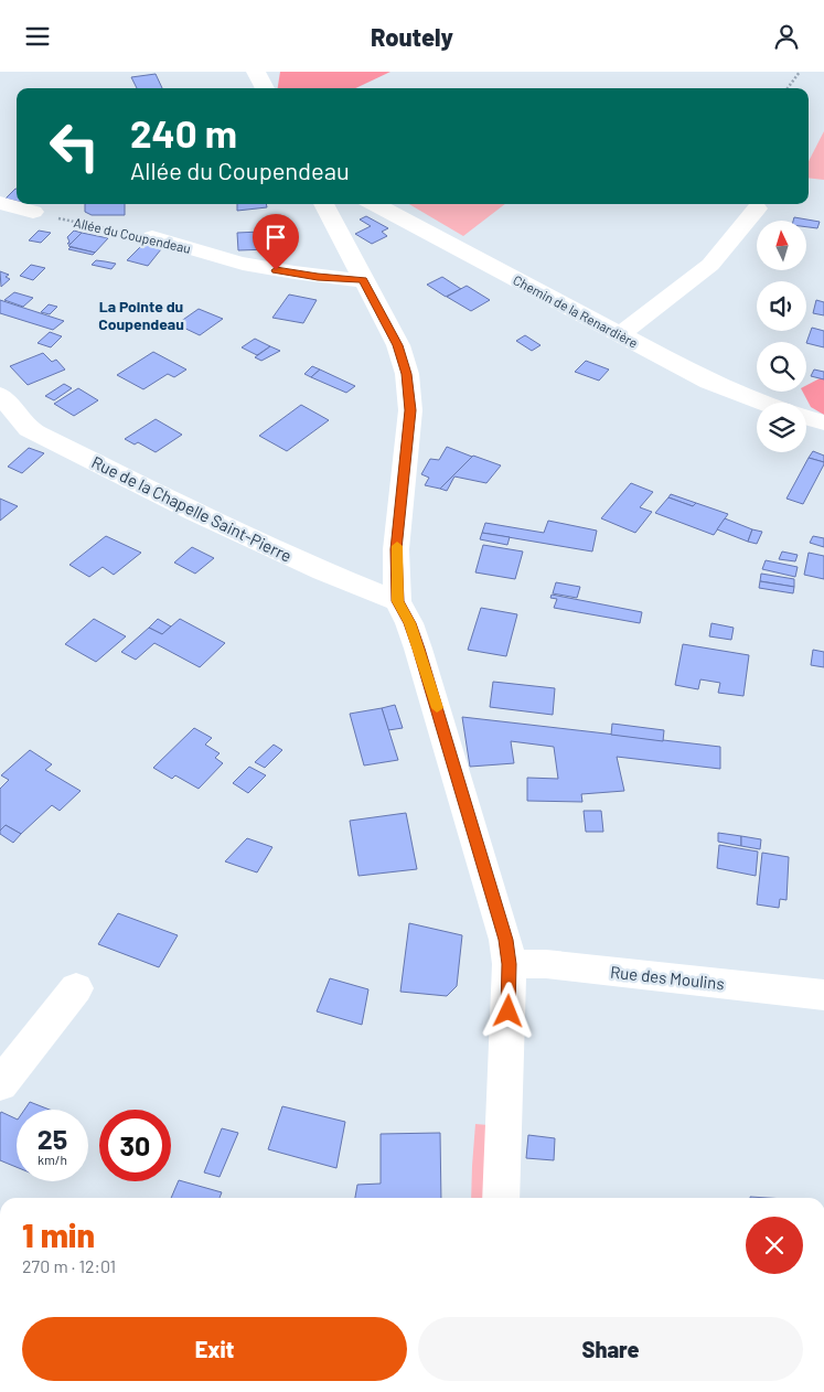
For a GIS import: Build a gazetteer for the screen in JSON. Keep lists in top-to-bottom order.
{
  "streets": {
    "street": [
      "Allée du Coupendeau",
      "Chemin de la Renardière",
      "Rue de la Chapelle Saint-Pierre",
      "Rue des Moulins"
    ]
  },
  "districts": ["La Pointe du Coupendeau"],
  "north": "top",
  "page": {
    "header": "Routely",
    "turn": ["240 m", "Allée du Coupendeau"],
    "speed": "25 km/h",
    "limit": "30",
    "heading": ["1 min", "270 m · 12:01"],
    "buttons": ["Exit", "Share"]
  }
}
